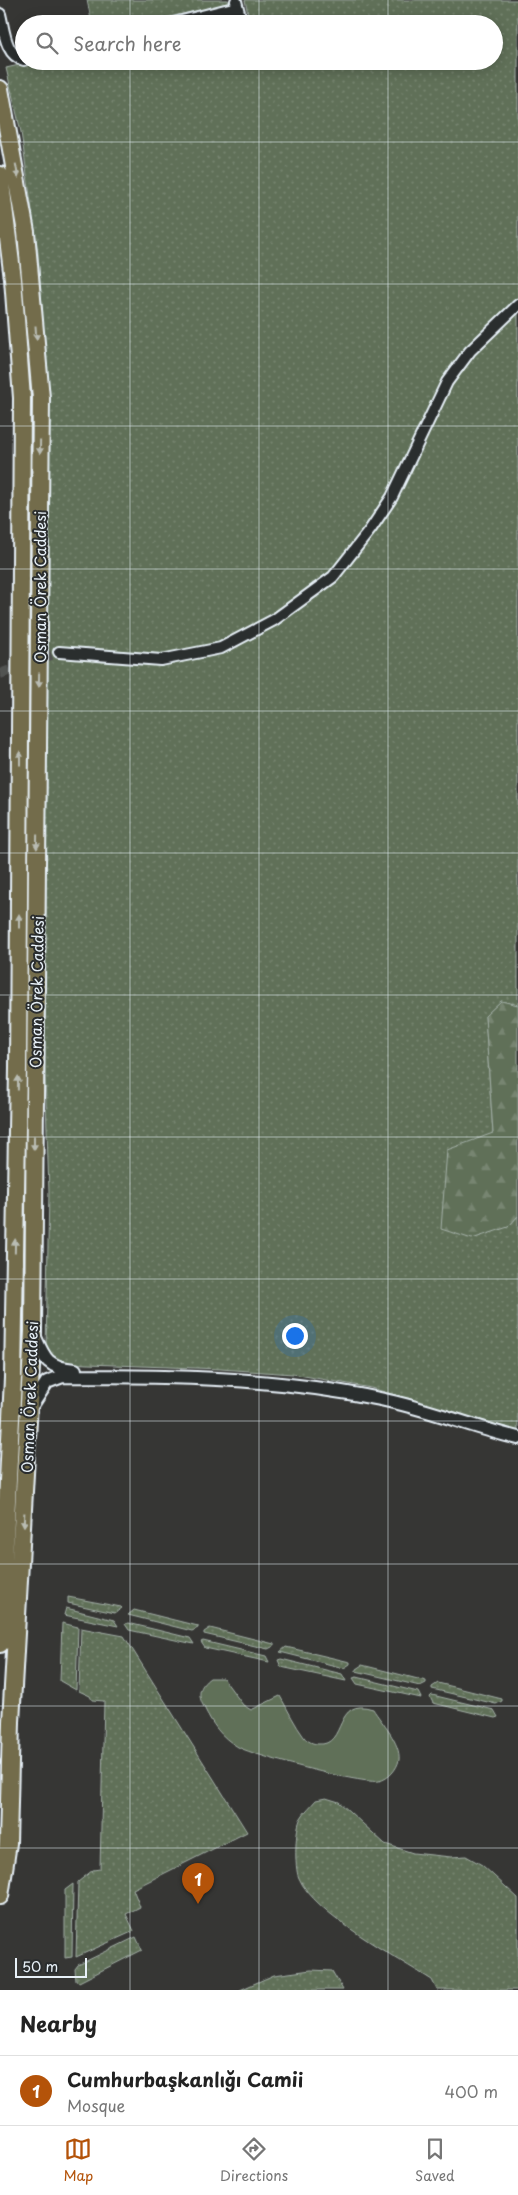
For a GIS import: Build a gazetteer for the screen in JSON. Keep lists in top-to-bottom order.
{
  "streets": {
    "main road": ["Osman Örek Caddesi"]
  },
  "scale_bar": "50 m",
  "page": {
    "search": "Search here",
    "pins": "1",
    "scale": "50 m",
    "heading": "Nearby",
    "list": [
      {
        "mark": "1",
        "name": "Cumhurbaşkanlığı Camii",
        "note": "Mosque",
        "value": "400 m"
      }
    ],
    "nav": ["Map", "Directions", "Saved"]
  }
}
